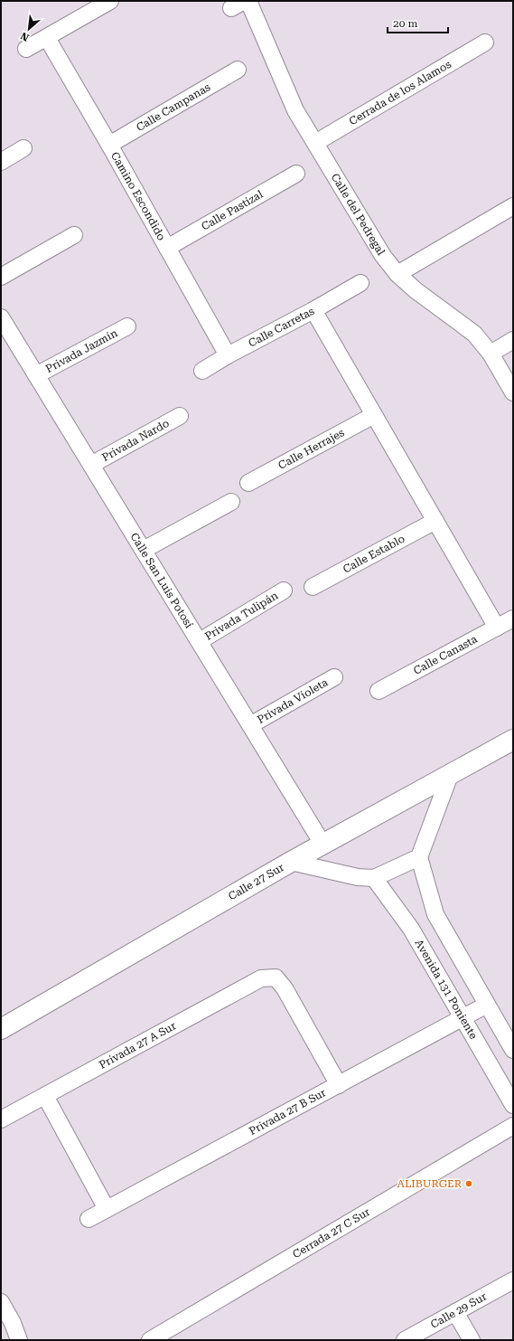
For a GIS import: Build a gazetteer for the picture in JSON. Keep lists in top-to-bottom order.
{
  "streets": {
    "street": [
      "Cerrada de los Alamos",
      "Calle Campanas",
      "Camino Escondido",
      "Calle Pastizal",
      "Calle del Pedregal",
      "Calle Carretas",
      "Privada Jazmín",
      "Privada Nardo",
      "Calle Herrajes",
      "Calle Establo",
      "Calle San Luis Potosí",
      "Privada Tulipán",
      "Calle Canasta",
      "Privada Violeta",
      "Calle 27 Sur",
      "Avenida 131 Poniente",
      "Privada 27 A Sur",
      "Privada 27 B Sur",
      "Cerrada 27 C Sur",
      "Calle 29 Sur"
    ]
  },
  "crossings": [
    ["Cerrada de los Alamos", "Calle del Pedregal"],
    ["Calle Campanas", "Camino Escondido"],
    ["Camino Escondido", "Calle Pastizal"],
    ["Camino Escondido", "Calle Carretas"],
    ["Privada Jazmín", "Calle San Luis Potosí"],
    ["Privada Nardo", "Calle San Luis Potosí"],
    ["Calle San Luis Potosí", "Privada Tulipán"],
    ["Calle San Luis Potosí", "Privada Violeta"],
    ["Calle San Luis Potosí", "Calle 27 Sur"],
    ["Avenida 131 Poniente", "Privada 27 B Sur"],
    ["Privada 27 A Sur", "Privada 27 B Sur"]
  ],
  "places": ["ALIBURGER"],
  "scale_bar": "20 m",
  "north": "bottom left"
}
